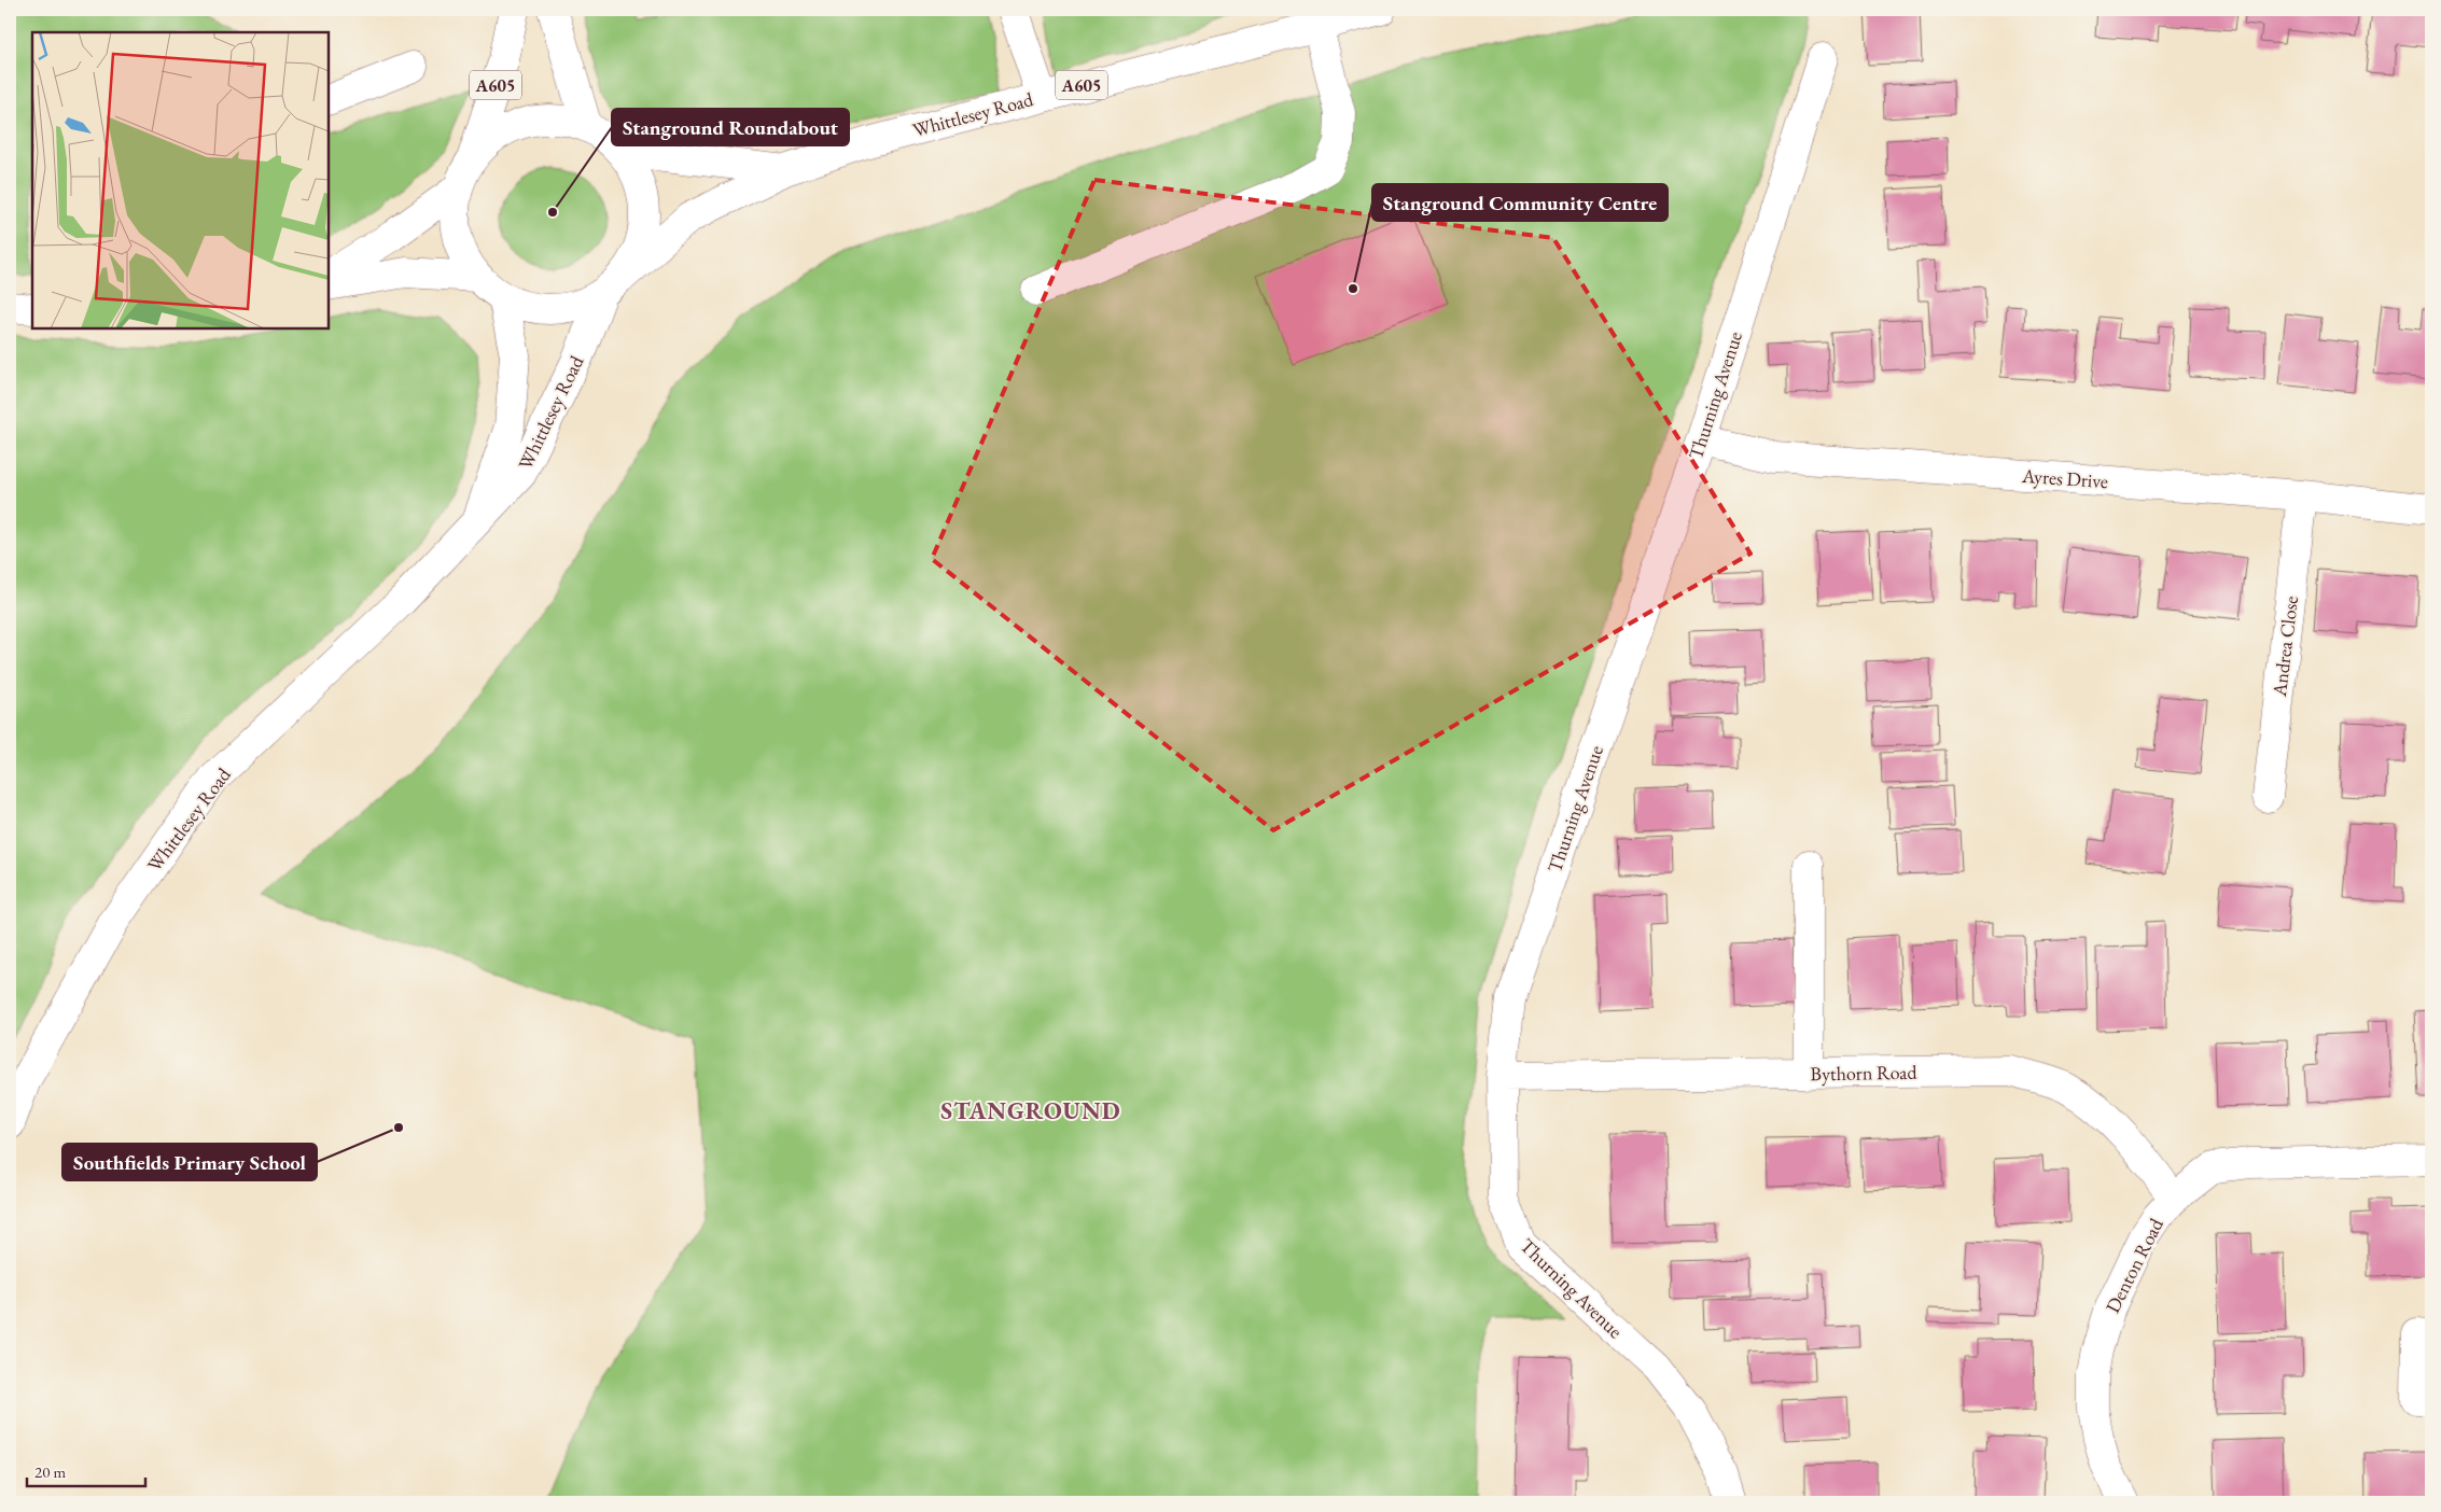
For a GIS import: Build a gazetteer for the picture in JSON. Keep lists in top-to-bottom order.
{
  "streets": {
    "street": [
      "A605",
      "Whittlesey Road",
      "Thurning Avenue",
      "Ayres Drive",
      "Andrea Close",
      "Bythorn Road",
      "Denton Road"
    ]
  },
  "crossings": [
    ["A605", "Whittlesey Road"],
    ["Thurning Avenue", "Ayres Drive"],
    ["Thurning Avenue", "Bythorn Road"],
    ["Ayres Drive", "Andrea Close"],
    ["Bythorn Road", "Denton Road"]
  ],
  "districts": ["STANGROUND"],
  "places": ["Stanground Roundabout", "Stanground Community Centre", "Southfields Primary School"],
  "scale_bar": "20 m"
}
